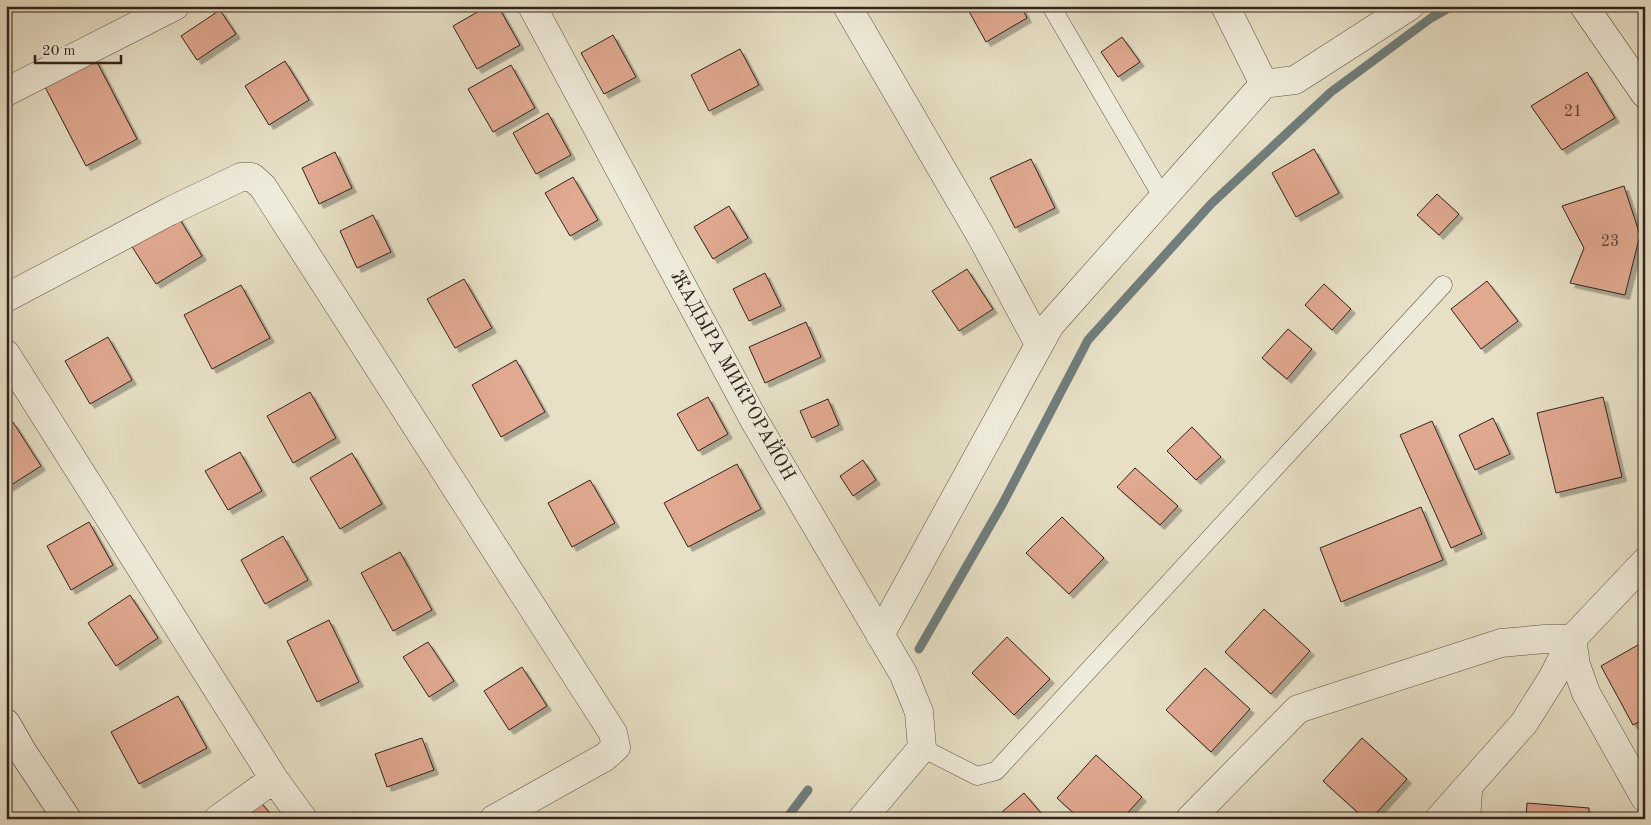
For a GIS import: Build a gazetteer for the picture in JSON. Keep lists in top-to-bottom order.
{
  "streets": {
    "street": ["ЖАДЫРА МИКРОРАЙОН"]
  },
  "house_numbers": ["21", "23"],
  "scale_bar": "20 m"
}
